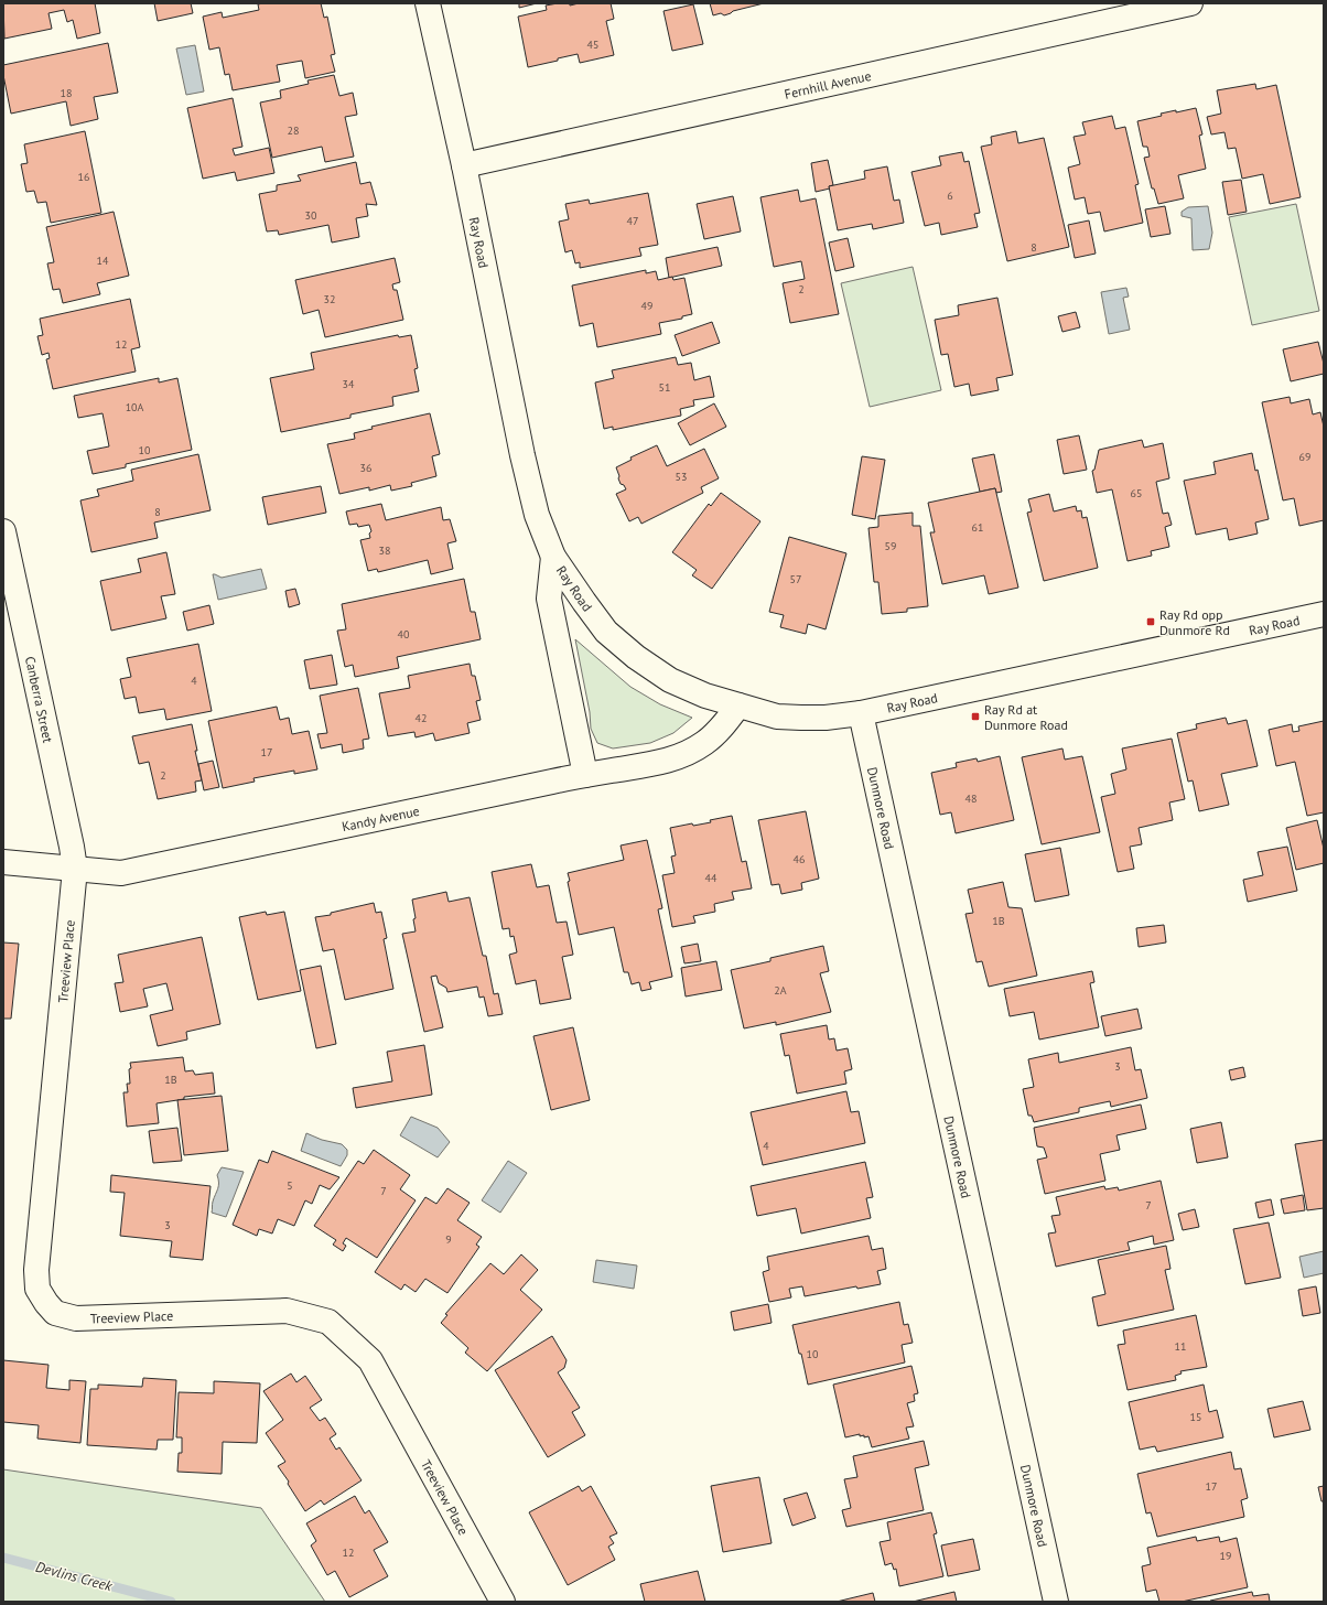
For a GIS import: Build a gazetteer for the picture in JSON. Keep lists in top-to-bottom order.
{
  "streets": {
    "street": [
      "Fernhill Avenue",
      "Ray Road",
      "Canberra Street",
      "Dunmore Road",
      "Kandy Avenue",
      "Treeview Place"
    ]
  },
  "crossings": [
    ["Fernhill Avenue", "Ray Road"],
    ["Ray Road", "Dunmore Road"],
    ["Ray Road", "Kandy Avenue"],
    ["Canberra Street", "Kandy Avenue"],
    ["Canberra Street", "Treeview Place"],
    ["Kandy Avenue", "Treeview Place"]
  ],
  "water": ["Devlins Creek"],
  "places": {
    "transit": ["Ray Rd opp Dunmore Rd", "Ray Rd at Dunmore Road"]
  },
  "house_numbers": [
    "45",
    "18",
    "28",
    "16",
    "6",
    "30",
    "47",
    "8",
    "14",
    "2",
    "32",
    "49",
    "12",
    "34",
    "51",
    "10A",
    "10",
    "69",
    "36",
    "53",
    "65",
    "8",
    "61",
    "59",
    "38",
    "57",
    "40",
    "4",
    "42",
    "17",
    "2",
    "48",
    "46",
    "44",
    "1B",
    "2A",
    "3",
    "1B",
    "4",
    "5",
    "7",
    "7",
    "3",
    "9",
    "11",
    "10",
    "15",
    "17",
    "12",
    "19"
  ]
}
